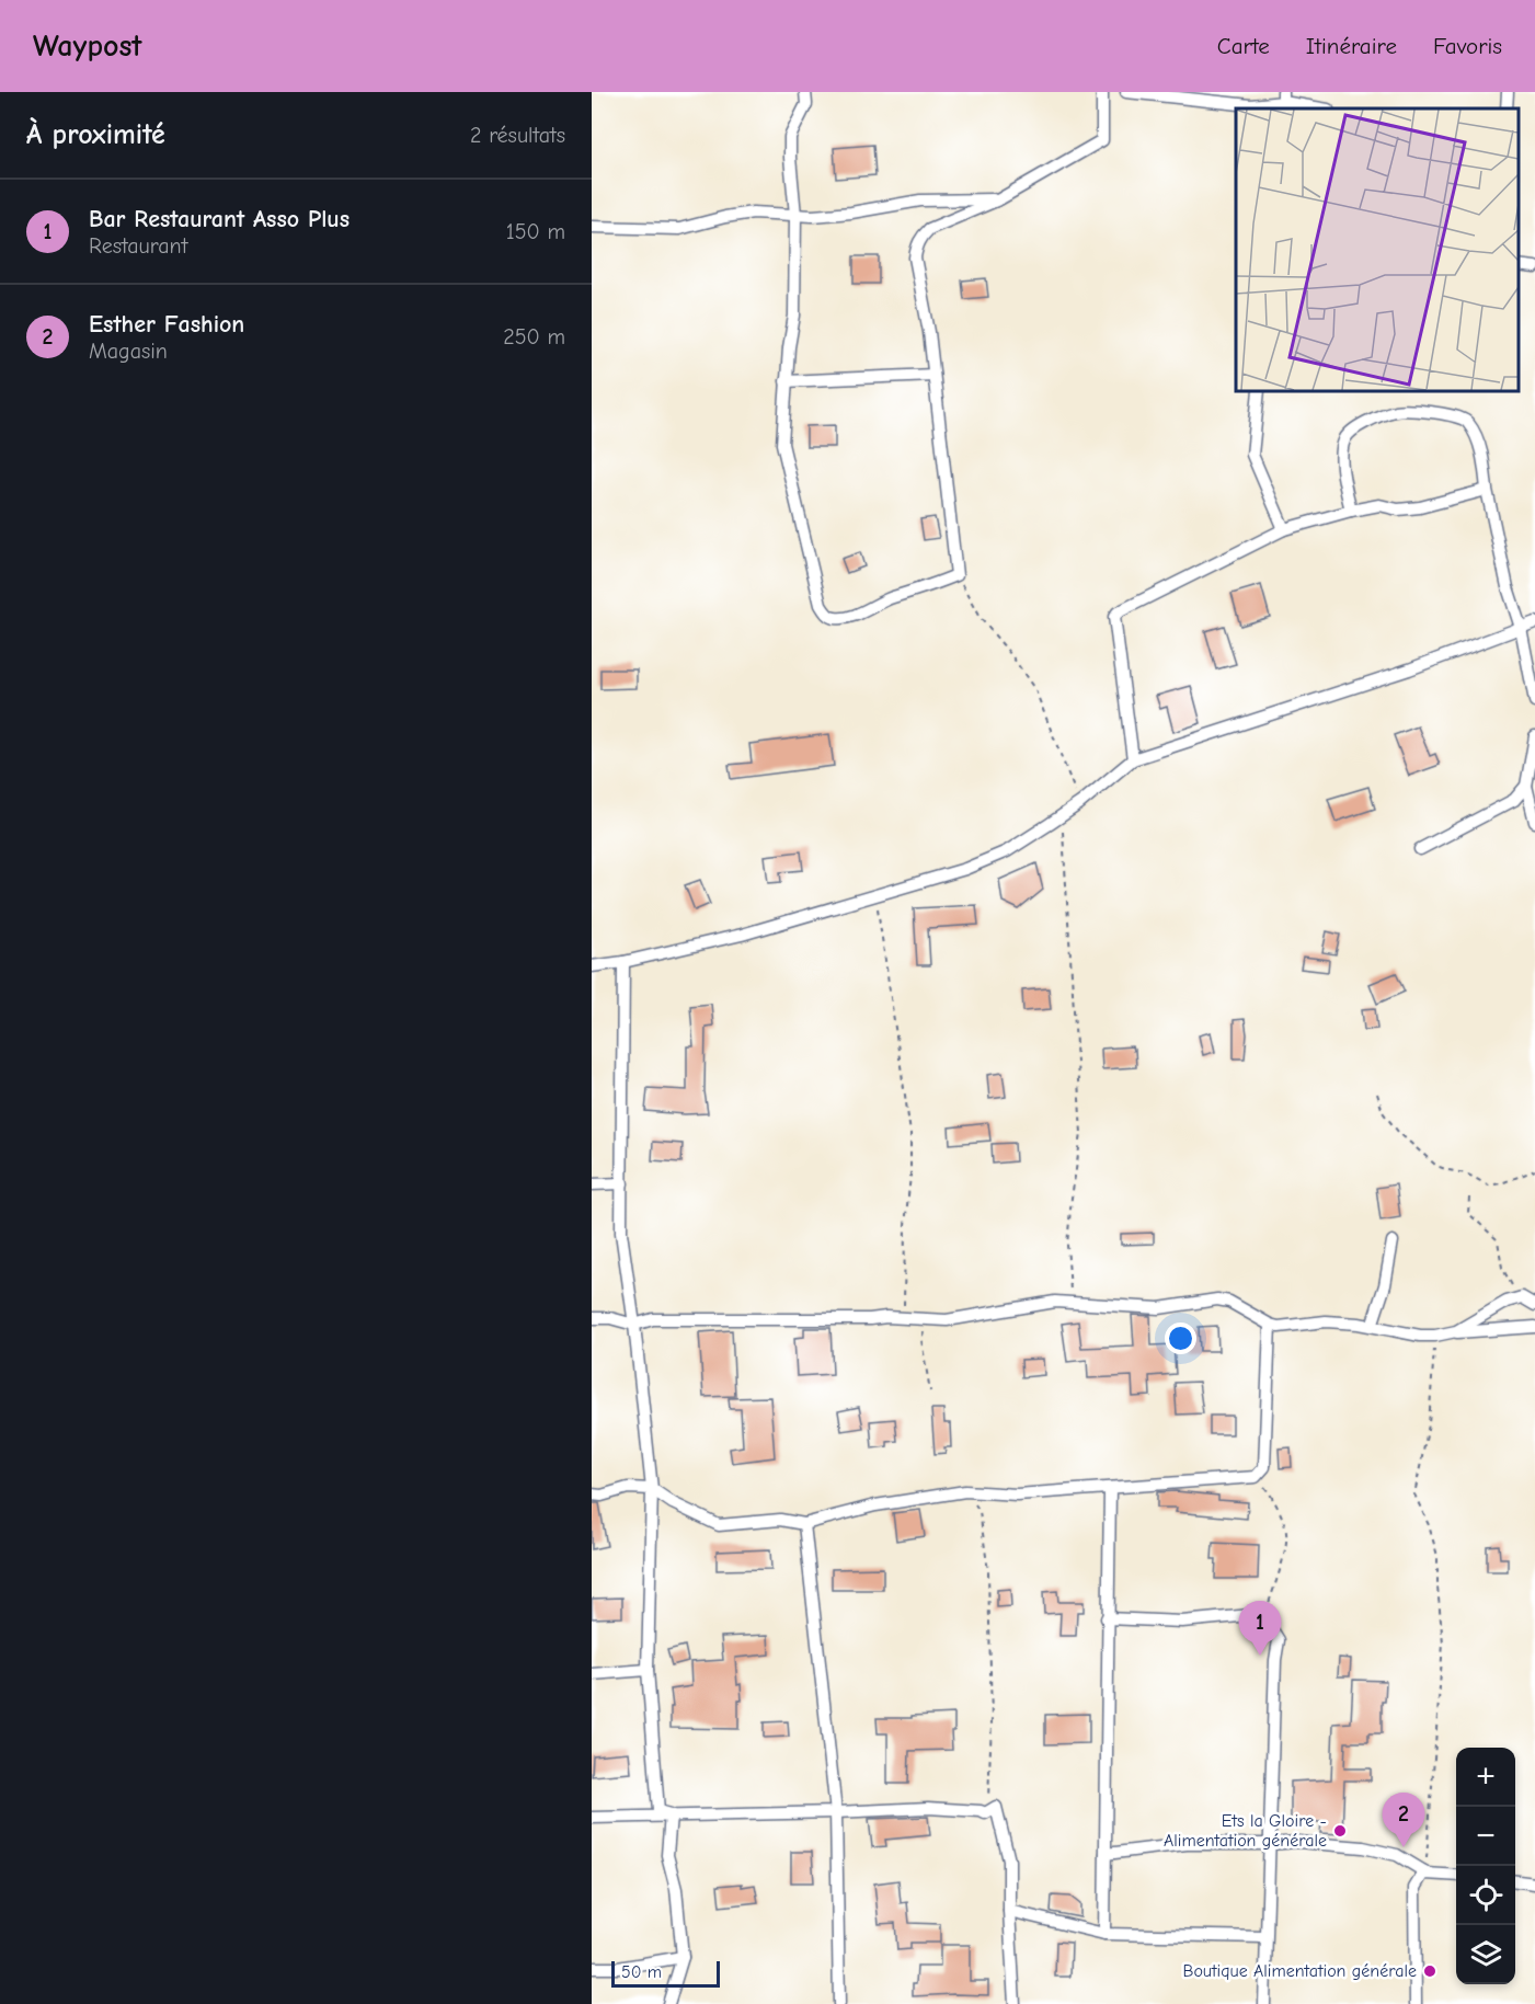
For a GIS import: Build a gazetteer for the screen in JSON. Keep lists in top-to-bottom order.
{
  "places": ["Ets la Gloire - Alimentation générale", "Boutique Alimentation générale"],
  "scale_bar": "50 m",
  "page": {
    "header": "Waypost",
    "nav": ["Carte", "Itinéraire", "Favoris"],
    "heading": ["À proximité", "2 résultats"],
    "list": [
      {
        "mark": "1",
        "name": "Bar Restaurant Asso Plus",
        "note": "Restaurant",
        "value": "150 m"
      },
      {
        "mark": "2",
        "name": "Esther Fashion",
        "note": "Magasin",
        "value": "250 m"
      }
    ],
    "pins": ["1", "2"],
    "map_buttons": ["+", "−"],
    "scale": "50 m"
  }
}
